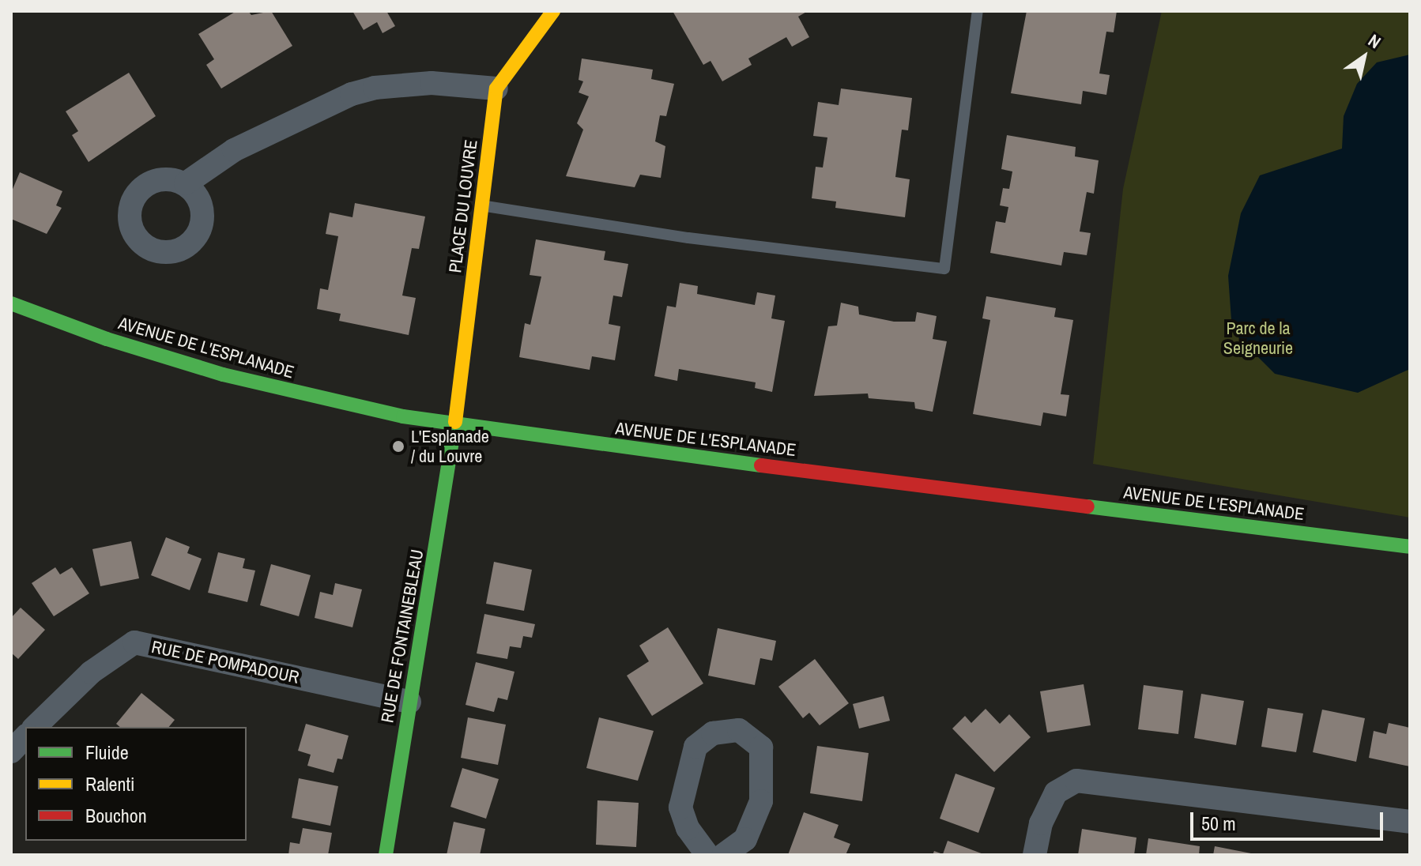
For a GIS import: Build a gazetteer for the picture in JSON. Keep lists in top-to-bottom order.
{
  "streets": {
    "street": [
      "PLACE DU LOUVRE",
      "AVENUE DE L'ESPLANADE",
      "RUE DE FONTAINEBLEAU",
      "RUE DE POMPADOUR"
    ]
  },
  "crossings": [
    ["PLACE DU LOUVRE", "AVENUE DE L'ESPLANADE"],
    ["PLACE DU LOUVRE", "RUE DE FONTAINEBLEAU"],
    ["AVENUE DE L'ESPLANADE", "RUE DE FONTAINEBLEAU"],
    ["RUE DE FONTAINEBLEAU", "RUE DE POMPADOUR"]
  ],
  "parks": ["Parc de la Seigneurie"],
  "places": ["L'Esplanade / du Louvre"],
  "legend": ["Fluide", "Ralenti", "Bouchon"],
  "scale_bar": "50 m",
  "north": "top right"
}
